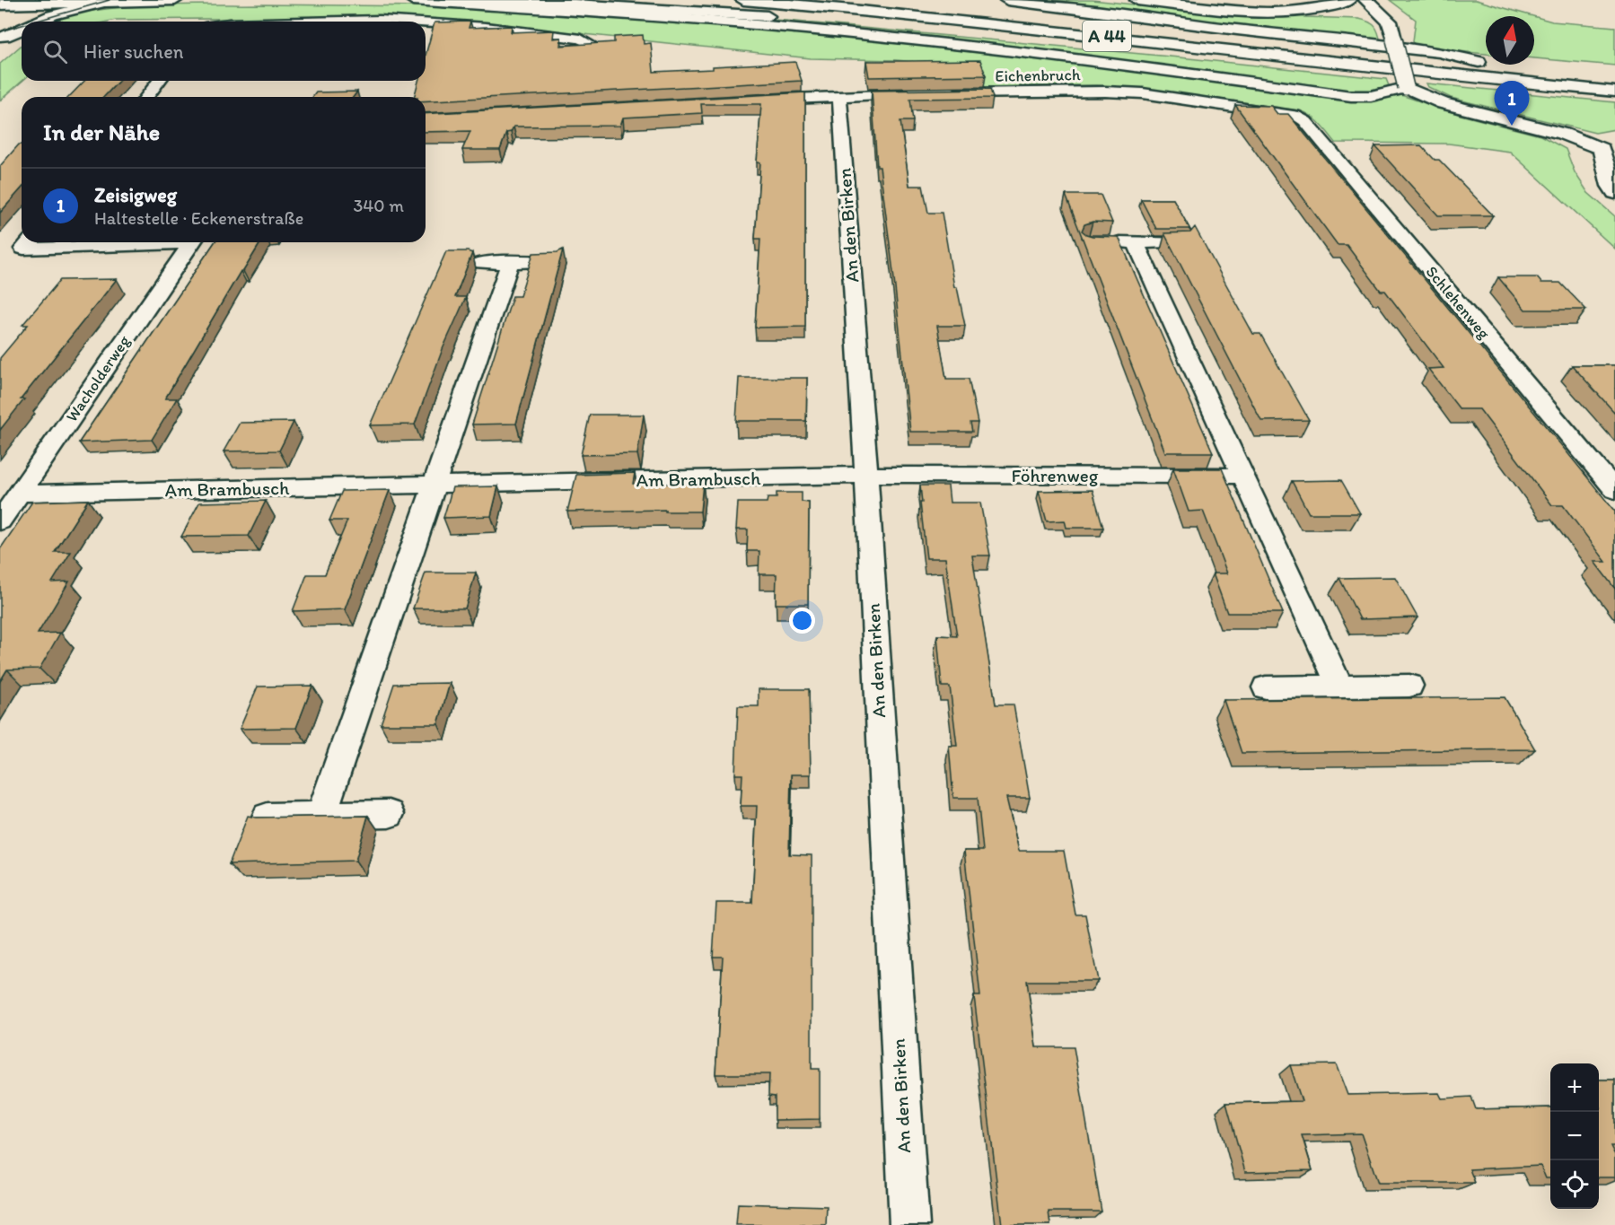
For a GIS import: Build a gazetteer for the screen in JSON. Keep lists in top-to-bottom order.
{
  "streets": {
    "main road": ["A 44"],
    "street": [
      "Eichenbruch",
      "An den Birken",
      "Schlehenweg",
      "Wacholderweg",
      "Föhrenweg",
      "Am Brambusch"
    ]
  },
  "crossings": [
    ["Eichenbruch", "Schlehenweg"],
    ["An den Birken", "Föhrenweg"],
    ["An den Birken", "Am Brambusch"],
    ["Wacholderweg", "Am Brambusch"],
    ["Föhrenweg", "Am Brambusch"]
  ],
  "north": "top",
  "page": {
    "search": "Hier suchen",
    "pins": "1",
    "heading": "In der Nähe",
    "list": [
      {
        "mark": "1",
        "name": "Zeisigweg",
        "note": "Haltestelle · Eckenerstraße",
        "value": "340 m"
      }
    ],
    "map_buttons": ["+", "−"]
  }
}
